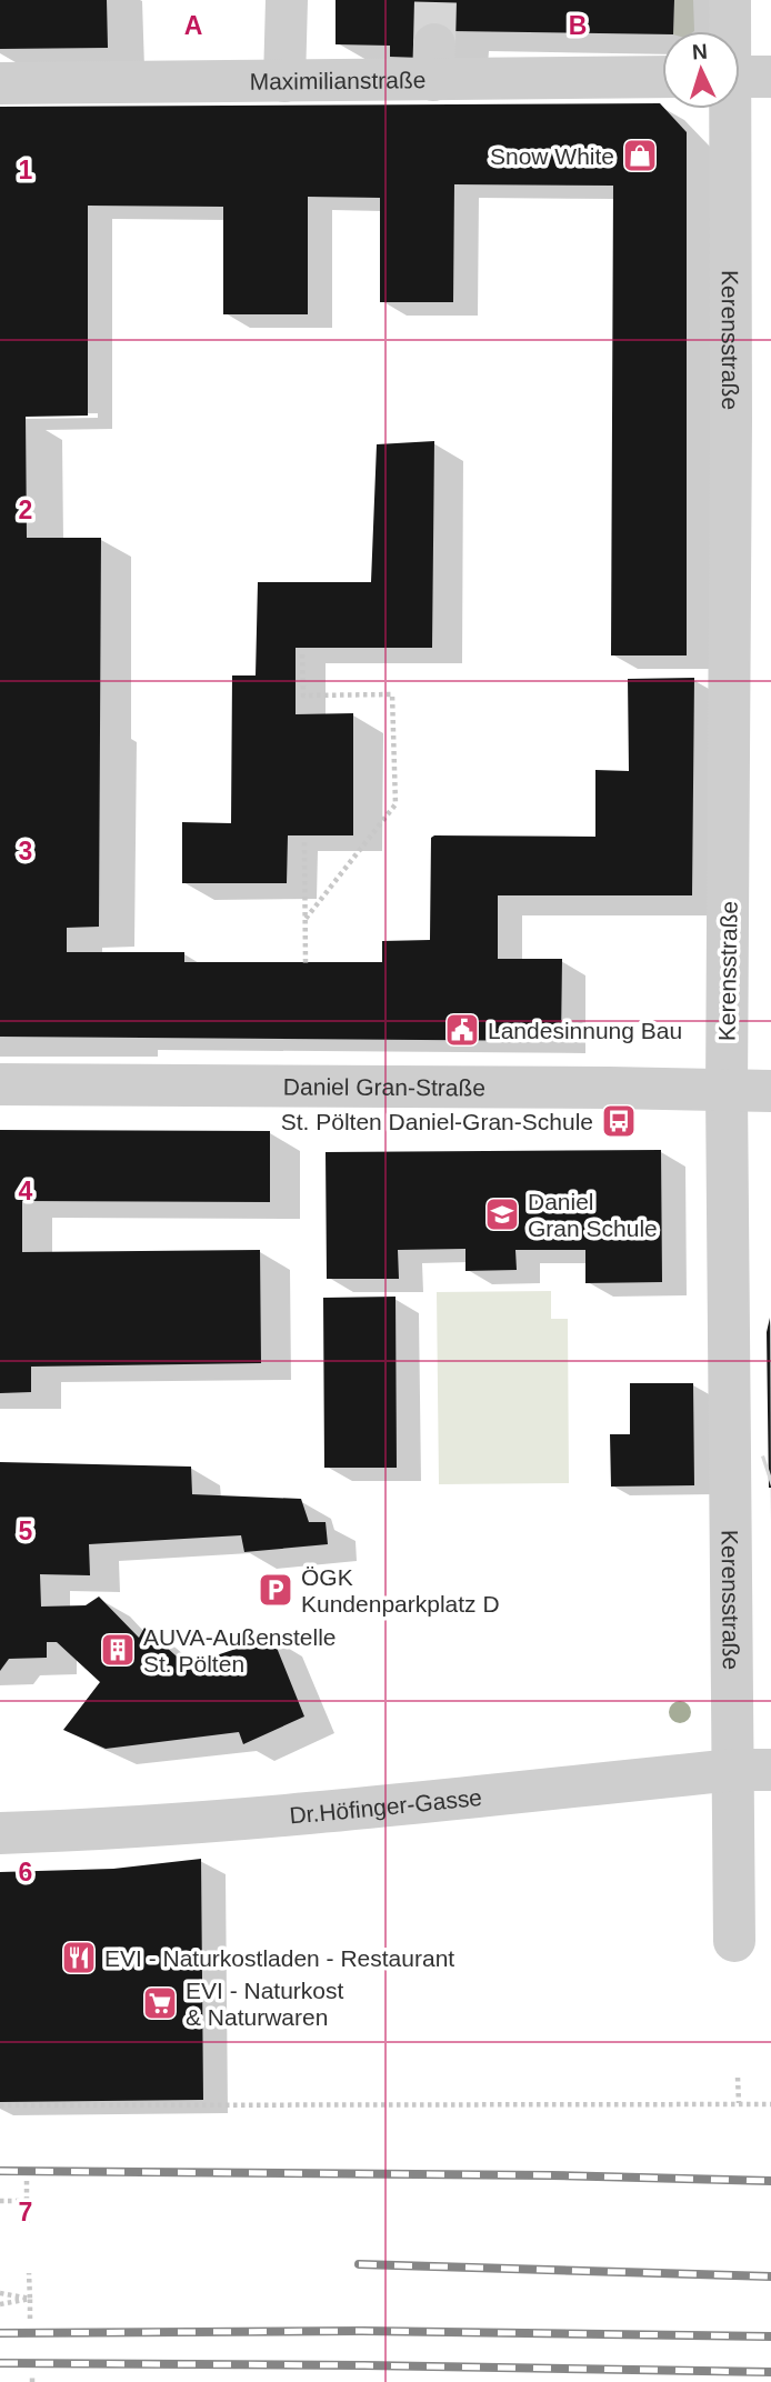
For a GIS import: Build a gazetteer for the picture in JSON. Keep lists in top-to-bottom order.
{
  "streets": {
    "street": [
      "Maximilianstraße",
      "Kerensstraße",
      "Daniel Gran-Straße",
      "Dr.Höfinger-Gasse"
    ]
  },
  "crossings": [
    ["Kerensstraße", "Daniel Gran-Straße"],
    ["Kerensstraße", "Dr.Höfinger-Gasse"]
  ],
  "places": {
    "shop": ["Snow White"],
    "public building": ["Landesinnung Bau"],
    "bus stop": ["St. Pölten Daniel-Gran-Schule"],
    "school or university": ["Daniel Gran Schule"],
    "parking": ["ÖGK Kundenparkplatz D"],
    "building": ["AUVA-Außenstelle St. Pölten"],
    "restaurant": ["EVI - Naturkostladen - Restaurant"],
    "supermarket": ["EVI - Naturkost & Naturwaren"]
  },
  "north": "top",
  "grid": {
    "columns": ["A", "B"],
    "rows": [
      "1",
      "2",
      "3",
      "4",
      "5",
      "6",
      "7"
    ]
  }
}
